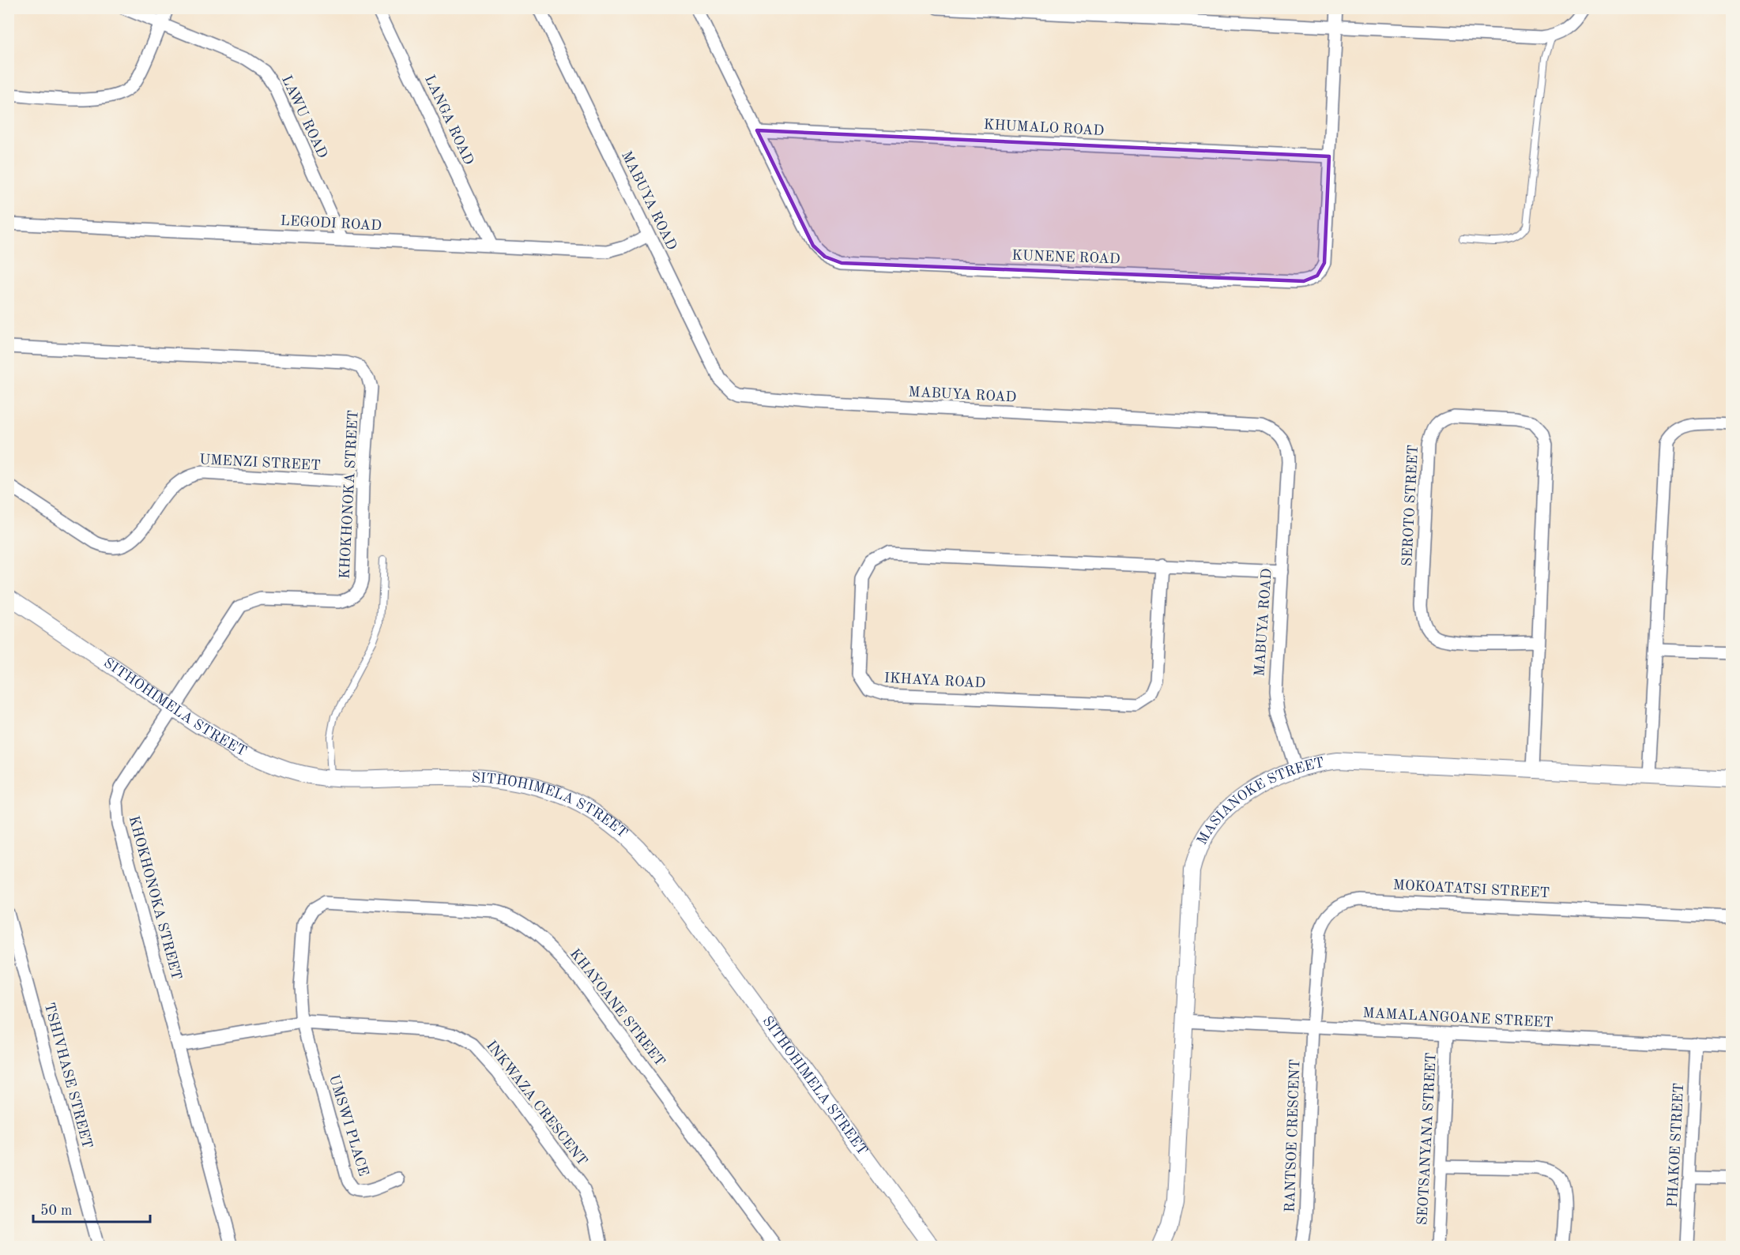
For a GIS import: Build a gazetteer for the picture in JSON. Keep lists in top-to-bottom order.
{
  "streets": {
    "street": [
      "LAWU ROAD",
      "LANGA ROAD",
      "KHUMALO ROAD",
      "MABUYA ROAD",
      "LEGODI ROAD",
      "KUNENE ROAD",
      "UMENZI STREET",
      "KHOKHONOKA STREET",
      "SEROTO STREET",
      "IKHAYA ROAD",
      "SITHOHIMELA STREET",
      "MASIANOKE STREET",
      "MOKOATATSI STREET",
      "KHAYOANE STREET",
      "MAMALANGOANE STREET",
      "TSHIVHASE STREET",
      "INKWAZA CRESCENT",
      "UMSWI PLACE",
      "RANTSOE CRESCENT",
      "SEOTSANYANA STREET",
      "PHAKOE STREET"
    ]
  },
  "crossings": [
    ["LAWU ROAD", "LEGODI ROAD"],
    ["LANGA ROAD", "LEGODI ROAD"],
    ["KHUMALO ROAD", "KUNENE ROAD"],
    ["MABUYA ROAD", "LEGODI ROAD"],
    ["MABUYA ROAD", "IKHAYA ROAD"],
    ["MABUYA ROAD", "MASIANOKE STREET"],
    ["UMENZI STREET", "KHOKHONOKA STREET"],
    ["KHOKHONOKA STREET", "SITHOHIMELA STREET"],
    ["KHOKHONOKA STREET", "INKWAZA CRESCENT"],
    ["SEROTO STREET", "MASIANOKE STREET"],
    ["MASIANOKE STREET", "MAMALANGOANE STREET"],
    ["MOKOATATSI STREET", "MAMALANGOANE STREET"],
    ["MOKOATATSI STREET", "RANTSOE CRESCENT"],
    ["KHAYOANE STREET", "INKWAZA CRESCENT"],
    ["KHAYOANE STREET", "UMSWI PLACE"],
    ["MAMALANGOANE STREET", "RANTSOE CRESCENT"],
    ["MAMALANGOANE STREET", "SEOTSANYANA STREET"],
    ["MAMALANGOANE STREET", "PHAKOE STREET"],
    ["INKWAZA CRESCENT", "UMSWI PLACE"]
  ],
  "scale_bar": "50 m"
}
